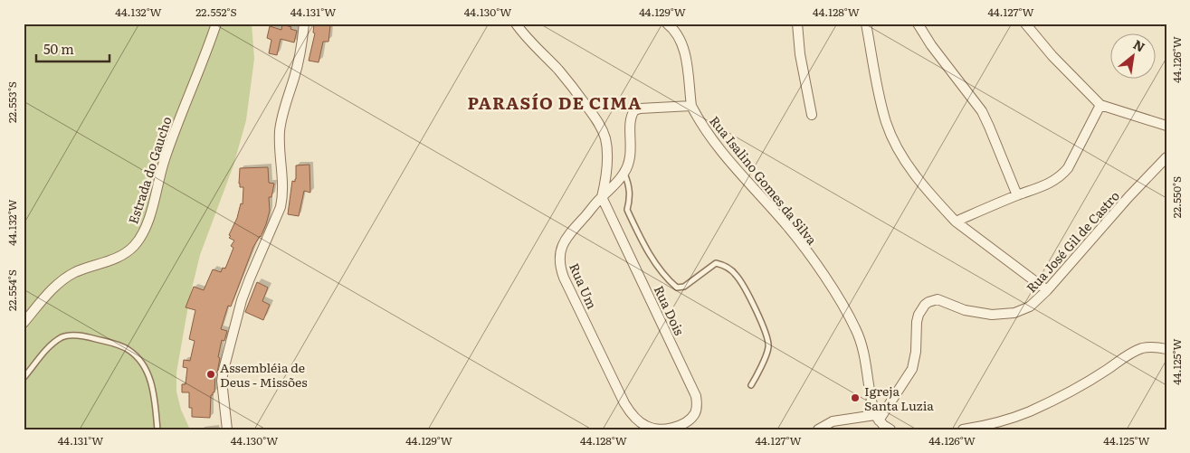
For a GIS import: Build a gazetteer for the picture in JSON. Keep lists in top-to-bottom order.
{
  "streets": {
    "street": [
      "Estrada do Gaucho",
      "Rua Isalino Gomes da Silva",
      "Rua José Gil de Castro",
      "Rua Um",
      "Rua Dois"
    ]
  },
  "crossings": [
    ["Rua Isalino Gomes da Silva", "Rua José Gil de Castro"],
    ["Rua Isalino Gomes da Silva", "Rua Um"],
    ["Rua Um", "Rua Dois"]
  ],
  "districts": ["PARASÍO DE CIMA"],
  "places": ["Assembléia de Deus - Missões", "Igreja Santa Luzia"],
  "scale_bar": "50 m",
  "north": "top right",
  "coordinates": [
    "44.132°W",
    "22.552°S",
    "44.131°W",
    "44.130°W",
    "44.129°W",
    "44.128°W",
    "44.127°W",
    "44.126°W",
    "22.553°S",
    "22.550°S",
    "22.554°S",
    "44.125°W"
  ]
}
